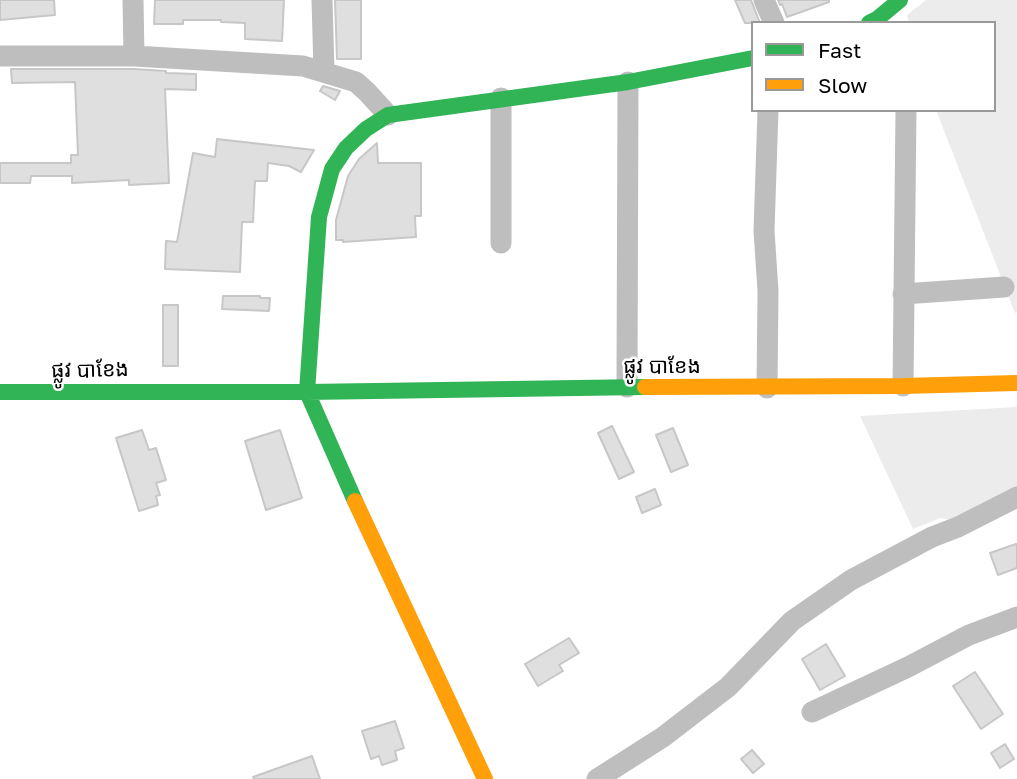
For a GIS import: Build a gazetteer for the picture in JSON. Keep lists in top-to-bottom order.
{
  "streets": {
    "street": ["ផ្លូវ បាខែង"]
  },
  "legend": ["Fast", "Slow"]
}
